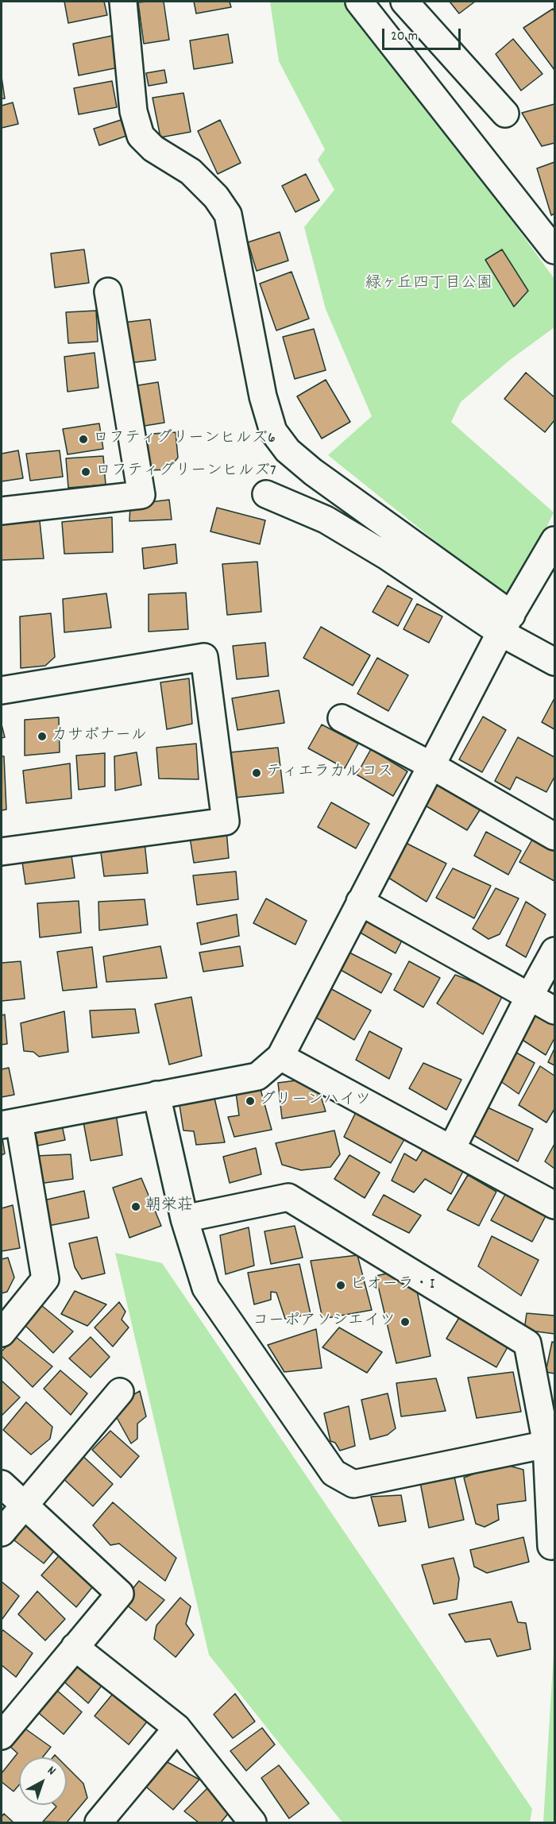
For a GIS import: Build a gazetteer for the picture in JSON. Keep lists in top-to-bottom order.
{
  "parks": ["緑ヶ丘四丁目公園"],
  "places": [
    "ロフティグリーンヒルズ6",
    "ロフティグリーンヒルズ7",
    "カサボナール",
    "ティエラカルコス",
    "グリーンハイツ",
    "朝栄荘",
    "ピオーラ・I",
    "コーポアソシエイツ"
  ],
  "scale_bar": "20 m",
  "north": "top right"
}
